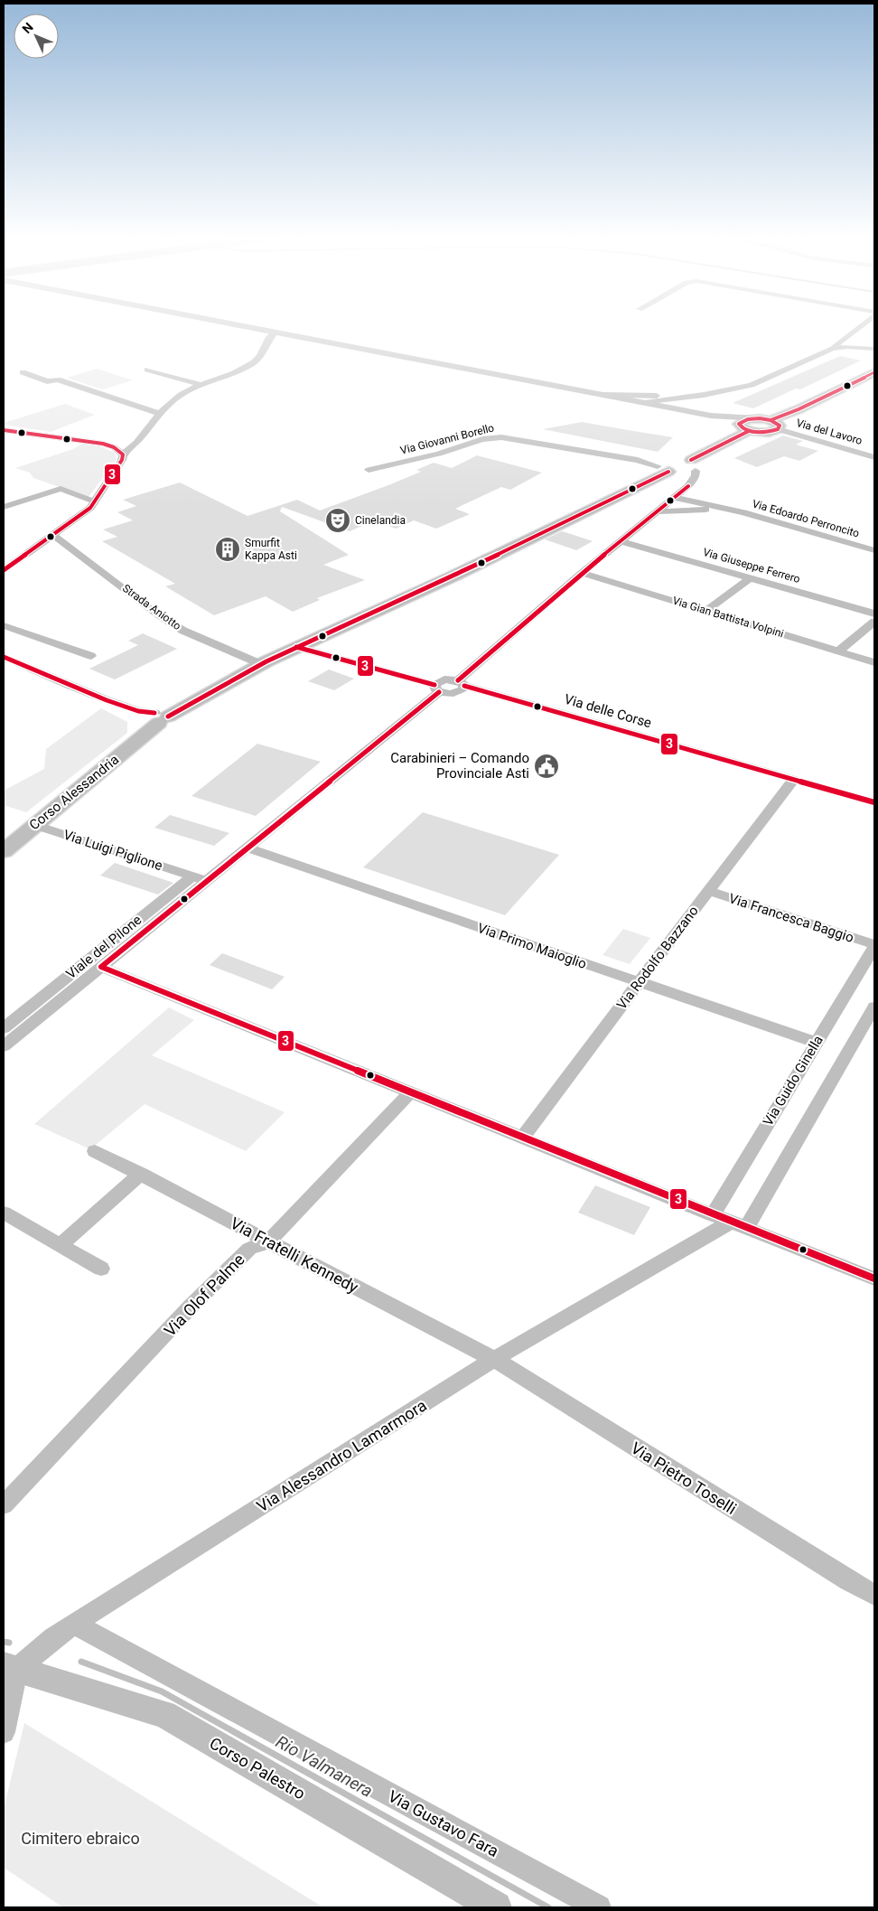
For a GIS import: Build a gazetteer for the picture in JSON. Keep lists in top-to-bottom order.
{
  "streets": {
    "main road": ["Corso Alessandria"],
    "street": [
      "Via del Lavoro",
      "Via Giovanni Borello",
      "Via Edoardo Perroncito",
      "Via Giuseppe Ferrero",
      "Strada Aniotto",
      "Via Gian Battista Volpini",
      "Via delle Corse",
      "Via Luigi Piglione",
      "Via Francesca Baggio",
      "Via Primo Maioglio",
      "Viale del Pilone",
      "Via Rodolfo Bazzano",
      "Via Guido Ginella",
      "Via Fratelli Kennedy",
      "Via Olof Palme",
      "Via Alessandro Lamarmora",
      "Via Pietro Toselli",
      "Corso Palestro",
      "Via Gustavo Fara"
    ]
  },
  "crossings": [
    ["Via del Lavoro", "Corso Alessandria"],
    ["Via Giovanni Borello", "Corso Alessandria"],
    ["Strada Aniotto", "Corso Alessandria"],
    ["Via delle Corse", "Viale del Pilone"],
    ["Via delle Corse", "Via Rodolfo Bazzano"],
    ["Corso Alessandria", "Via Luigi Piglione"],
    ["Via Luigi Piglione", "Viale del Pilone"],
    ["Via Francesca Baggio", "Via Rodolfo Bazzano"],
    ["Via Francesca Baggio", "Via Guido Ginella"],
    ["Via Primo Maioglio", "Viale del Pilone"],
    ["Via Primo Maioglio", "Via Rodolfo Bazzano"],
    ["Via Primo Maioglio", "Via Guido Ginella"],
    ["Via Guido Ginella", "Via Alessandro Lamarmora"],
    ["Via Fratelli Kennedy", "Via Olof Palme"],
    ["Via Fratelli Kennedy", "Via Alessandro Lamarmora"],
    ["Via Fratelli Kennedy", "Via Pietro Toselli"],
    ["Via Alessandro Lamarmora", "Via Pietro Toselli"],
    ["Via Alessandro Lamarmora", "Corso Palestro"],
    ["Via Alessandro Lamarmora", "Via Gustavo Fara"]
  ],
  "water": ["Rio Valmanera"],
  "parks": ["Cimitero ebraico"],
  "places": {
    "theatre": ["Cinelandia"],
    "building": ["Smurfit Kappa Asti"],
    "public building": ["Carabinieri – Comando Provinciale Asti"]
  },
  "lines": ["transit line 3"],
  "north": "top left"
}
